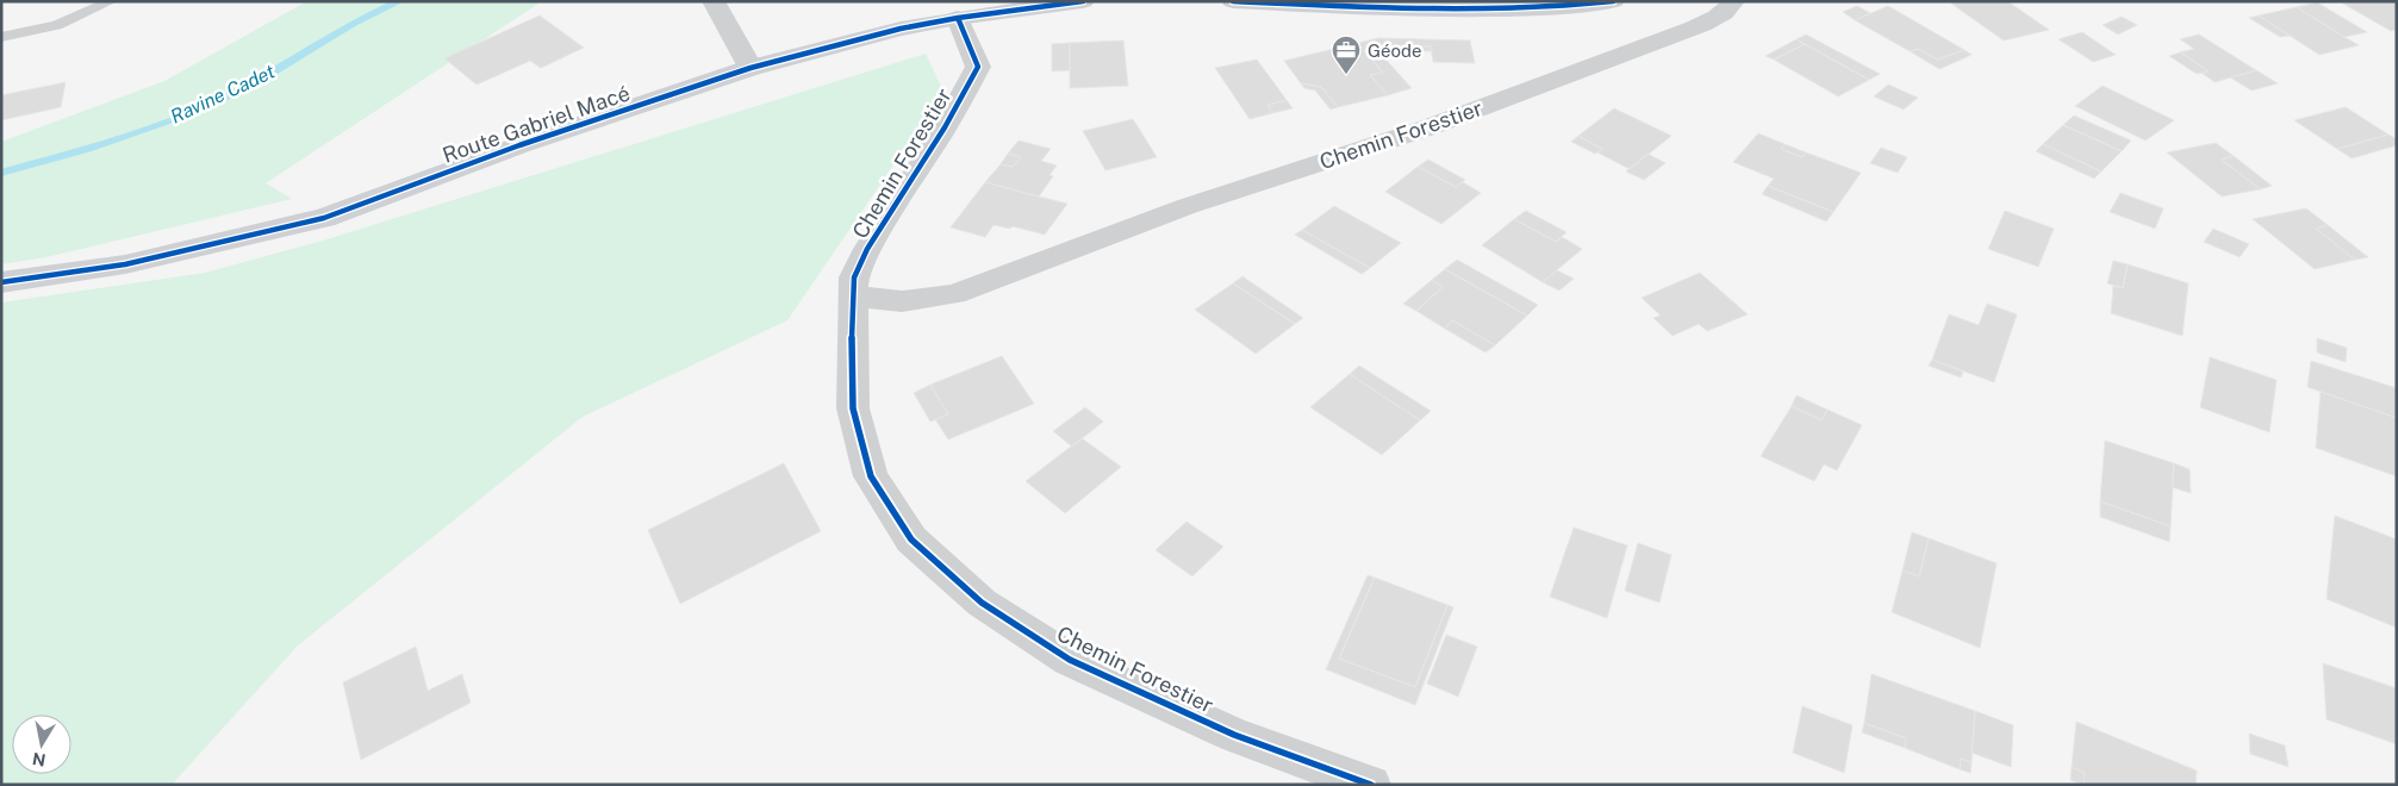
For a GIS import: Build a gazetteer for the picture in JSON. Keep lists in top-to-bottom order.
{
  "streets": {
    "main road": ["Route Gabriel Macé"],
    "street": ["Chemin Forestier"]
  },
  "crossings": [
    ["Route Gabriel Macé", "Chemin Forestier"]
  ],
  "water": ["Ravine Cadet"],
  "places": {
    "office": ["Géode"]
  },
  "north": "bottom"
}
